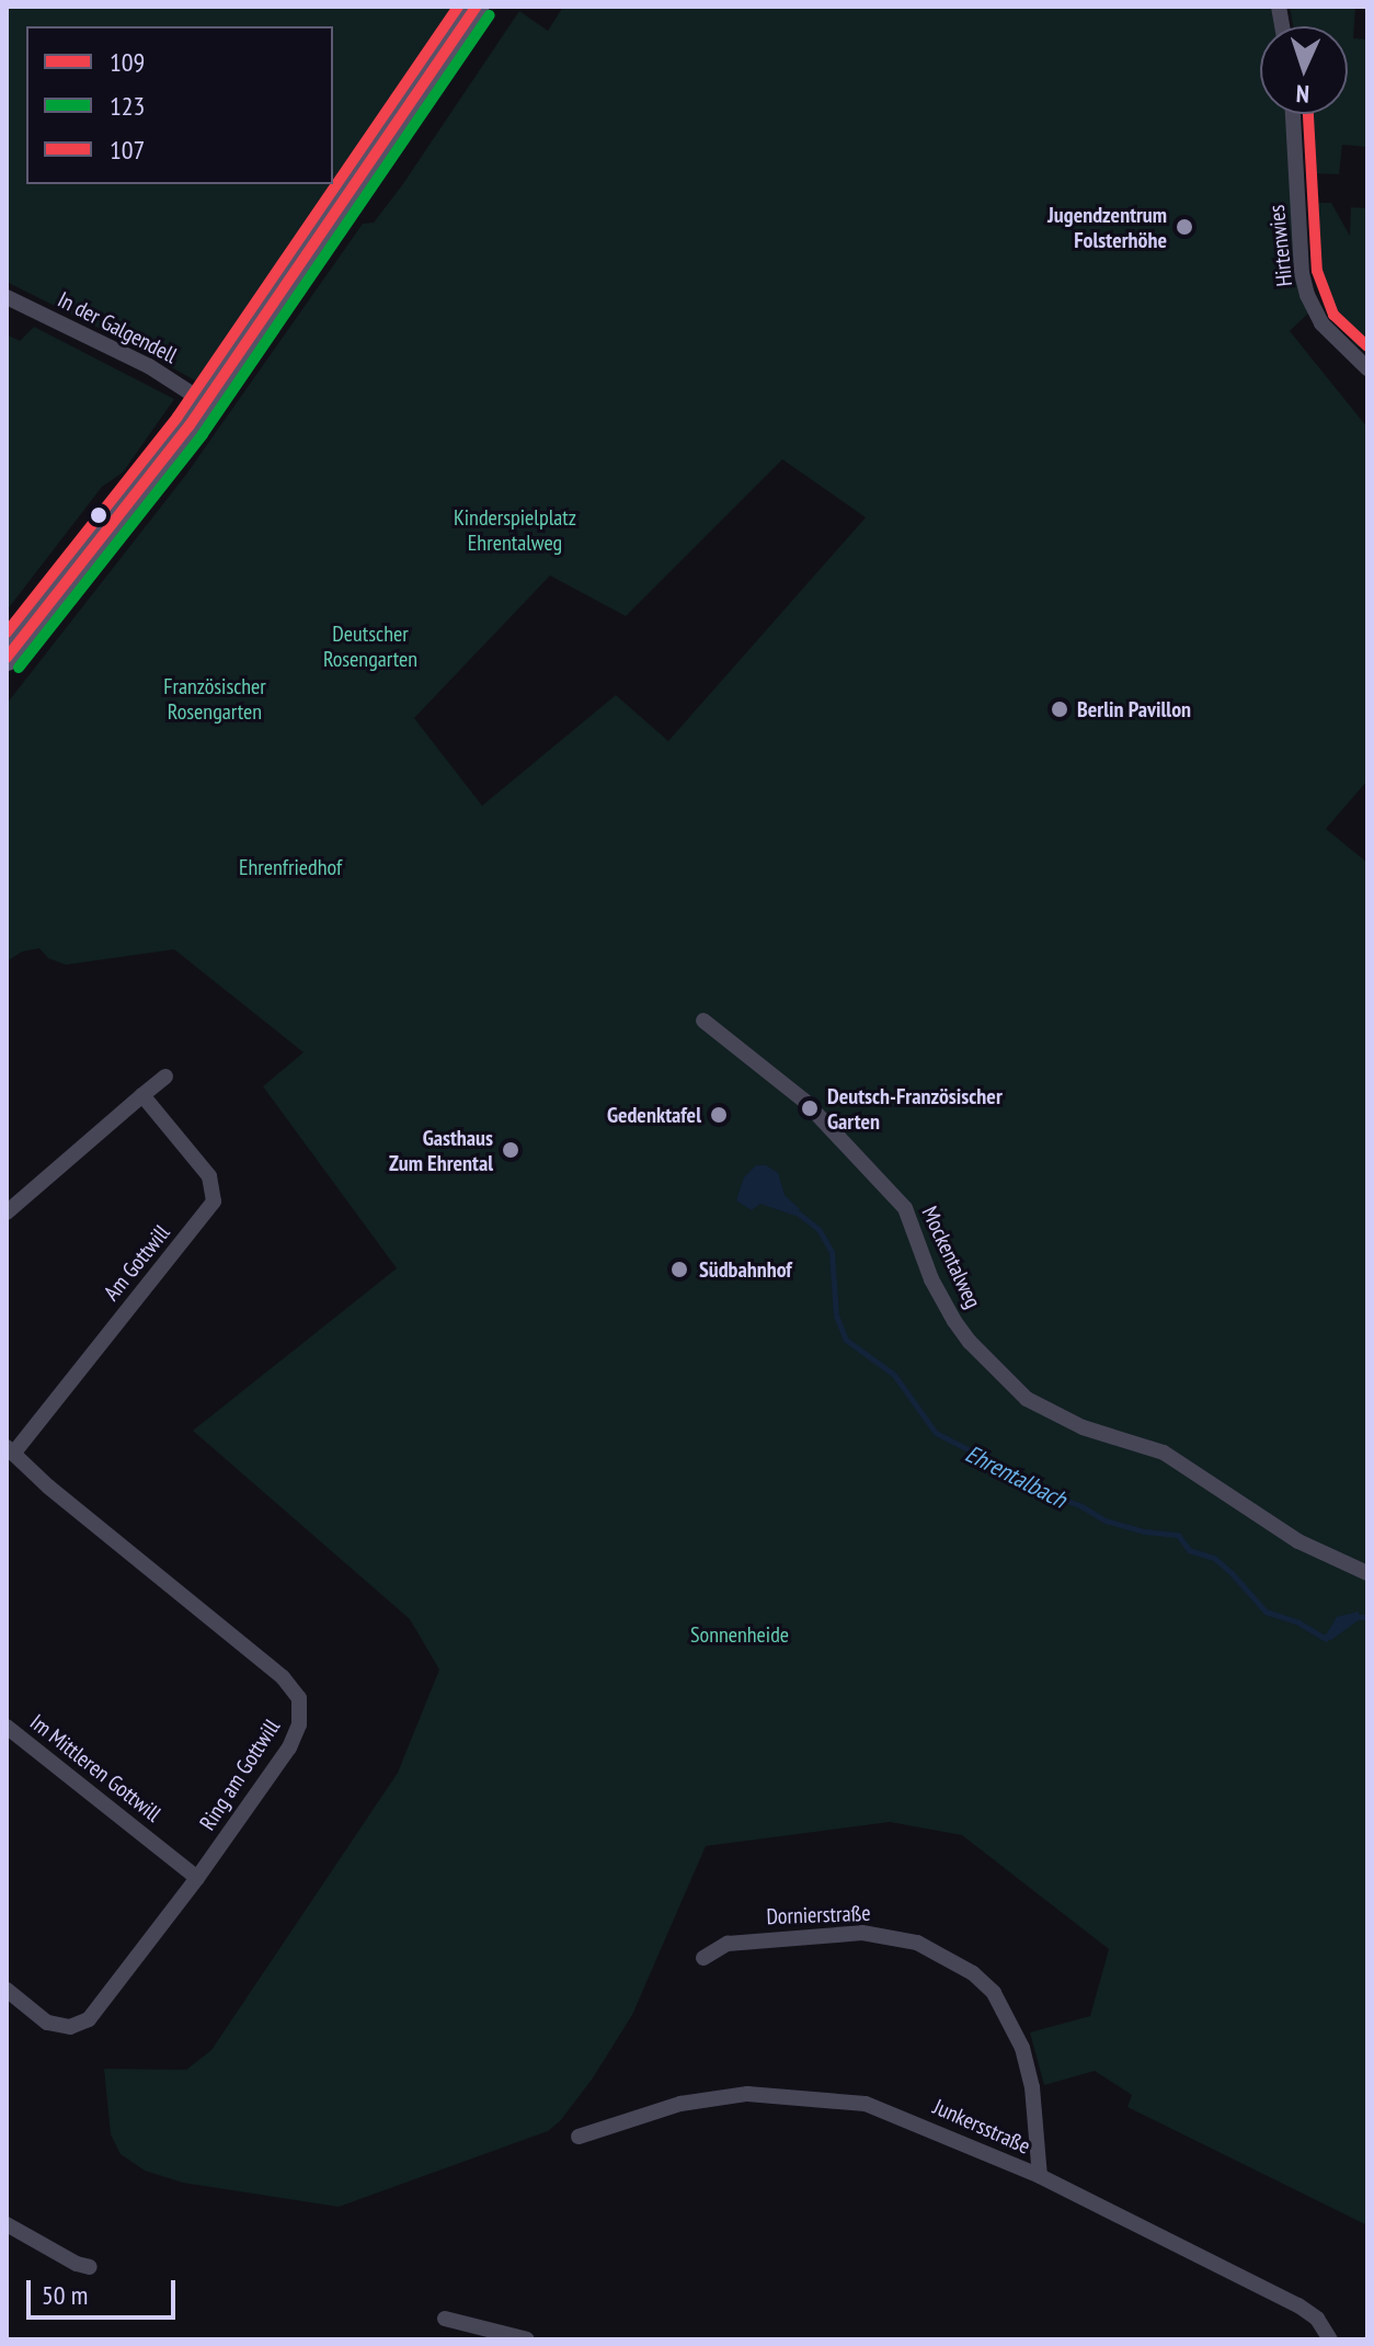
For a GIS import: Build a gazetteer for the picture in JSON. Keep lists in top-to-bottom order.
{
  "streets": {
    "street": [
      "Hirtenwies",
      "In der Galgendell",
      "Mockentalweg",
      "Am Gottwill",
      "Im Mittleren Gottwill",
      "Ring am Gottwill",
      "Dornierstraße",
      "Junkersstraße"
    ]
  },
  "crossings": [
    ["Am Gottwill", "Ring am Gottwill"],
    ["Im Mittleren Gottwill", "Ring am Gottwill"],
    ["Dornierstraße", "Junkersstraße"]
  ],
  "water": ["Ehrentalbach"],
  "parks": [
    "Kinderspielplatz Ehrentalweg",
    "Deutscher Rosengarten",
    "Französischer Rosengarten",
    "Ehrenfriedhof",
    "Sonnenheide"
  ],
  "places": [
    "Jugendzentrum Folsterhöhe",
    "Berlin Pavillon",
    "Deutsch-Französischer Garten",
    "Gedenktafel",
    "Gasthaus Zum Ehrental",
    "Südbahnhof"
  ],
  "lines": ["transit line 109", "transit line 107", "transit line 123"],
  "legend": ["109", "123", "107"],
  "scale_bar": "50 m",
  "north": "bottom"
}
